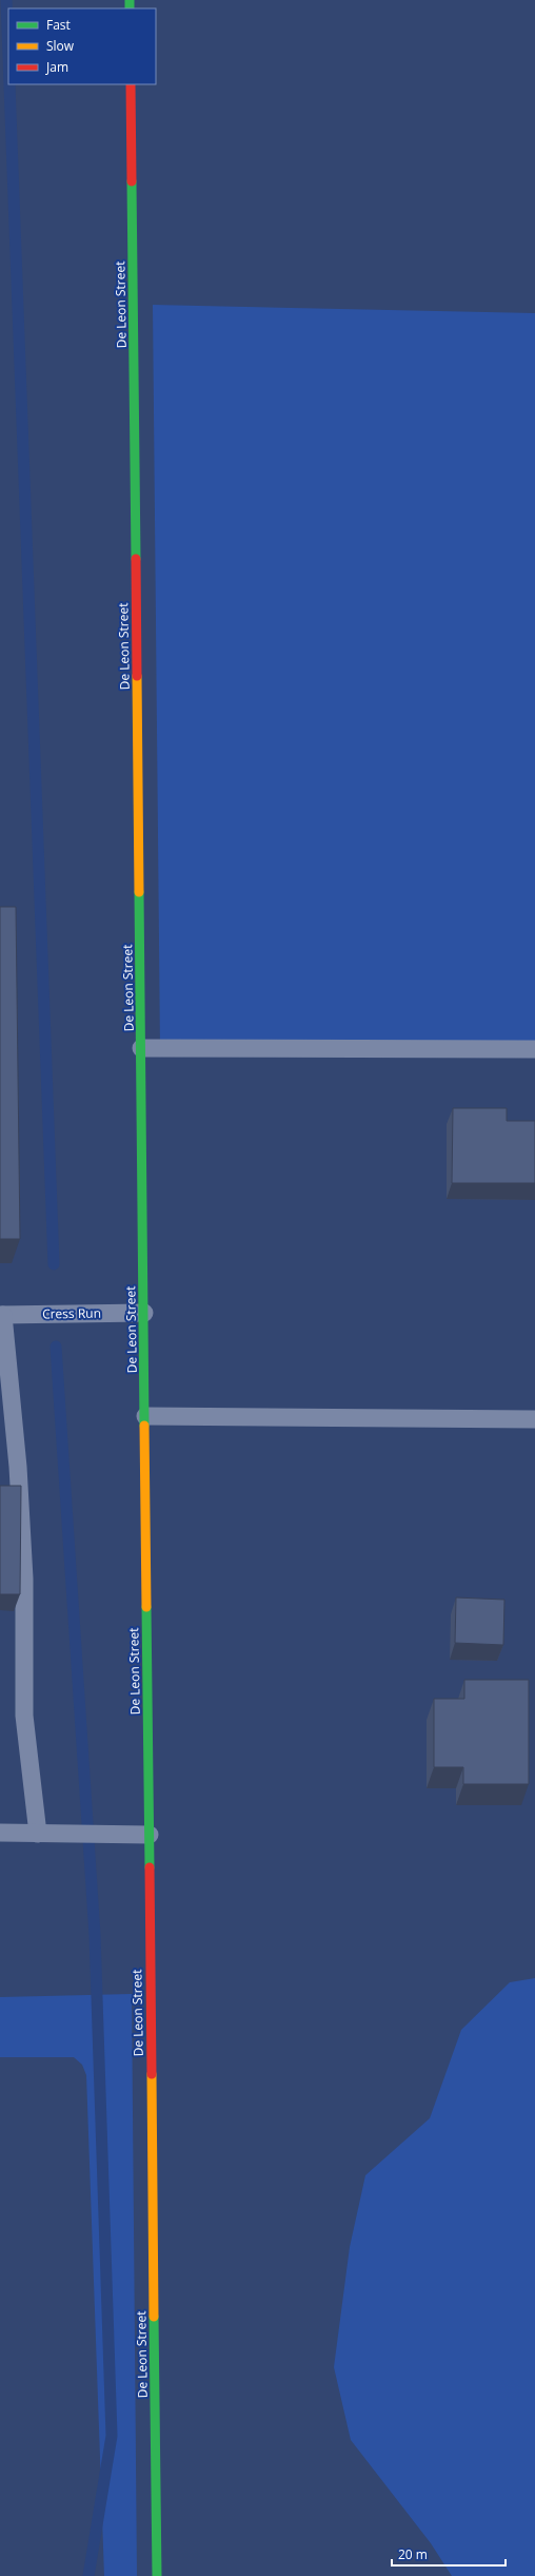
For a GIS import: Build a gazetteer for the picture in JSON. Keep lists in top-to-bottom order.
{
  "streets": {
    "street": ["De Leon Street"],
    "lane": ["Cress Run"]
  },
  "crossings": [
    ["De Leon Street", "Cress Run"]
  ],
  "legend": ["Fast", "Slow", "Jam"],
  "scale_bar": "20 m"
}
